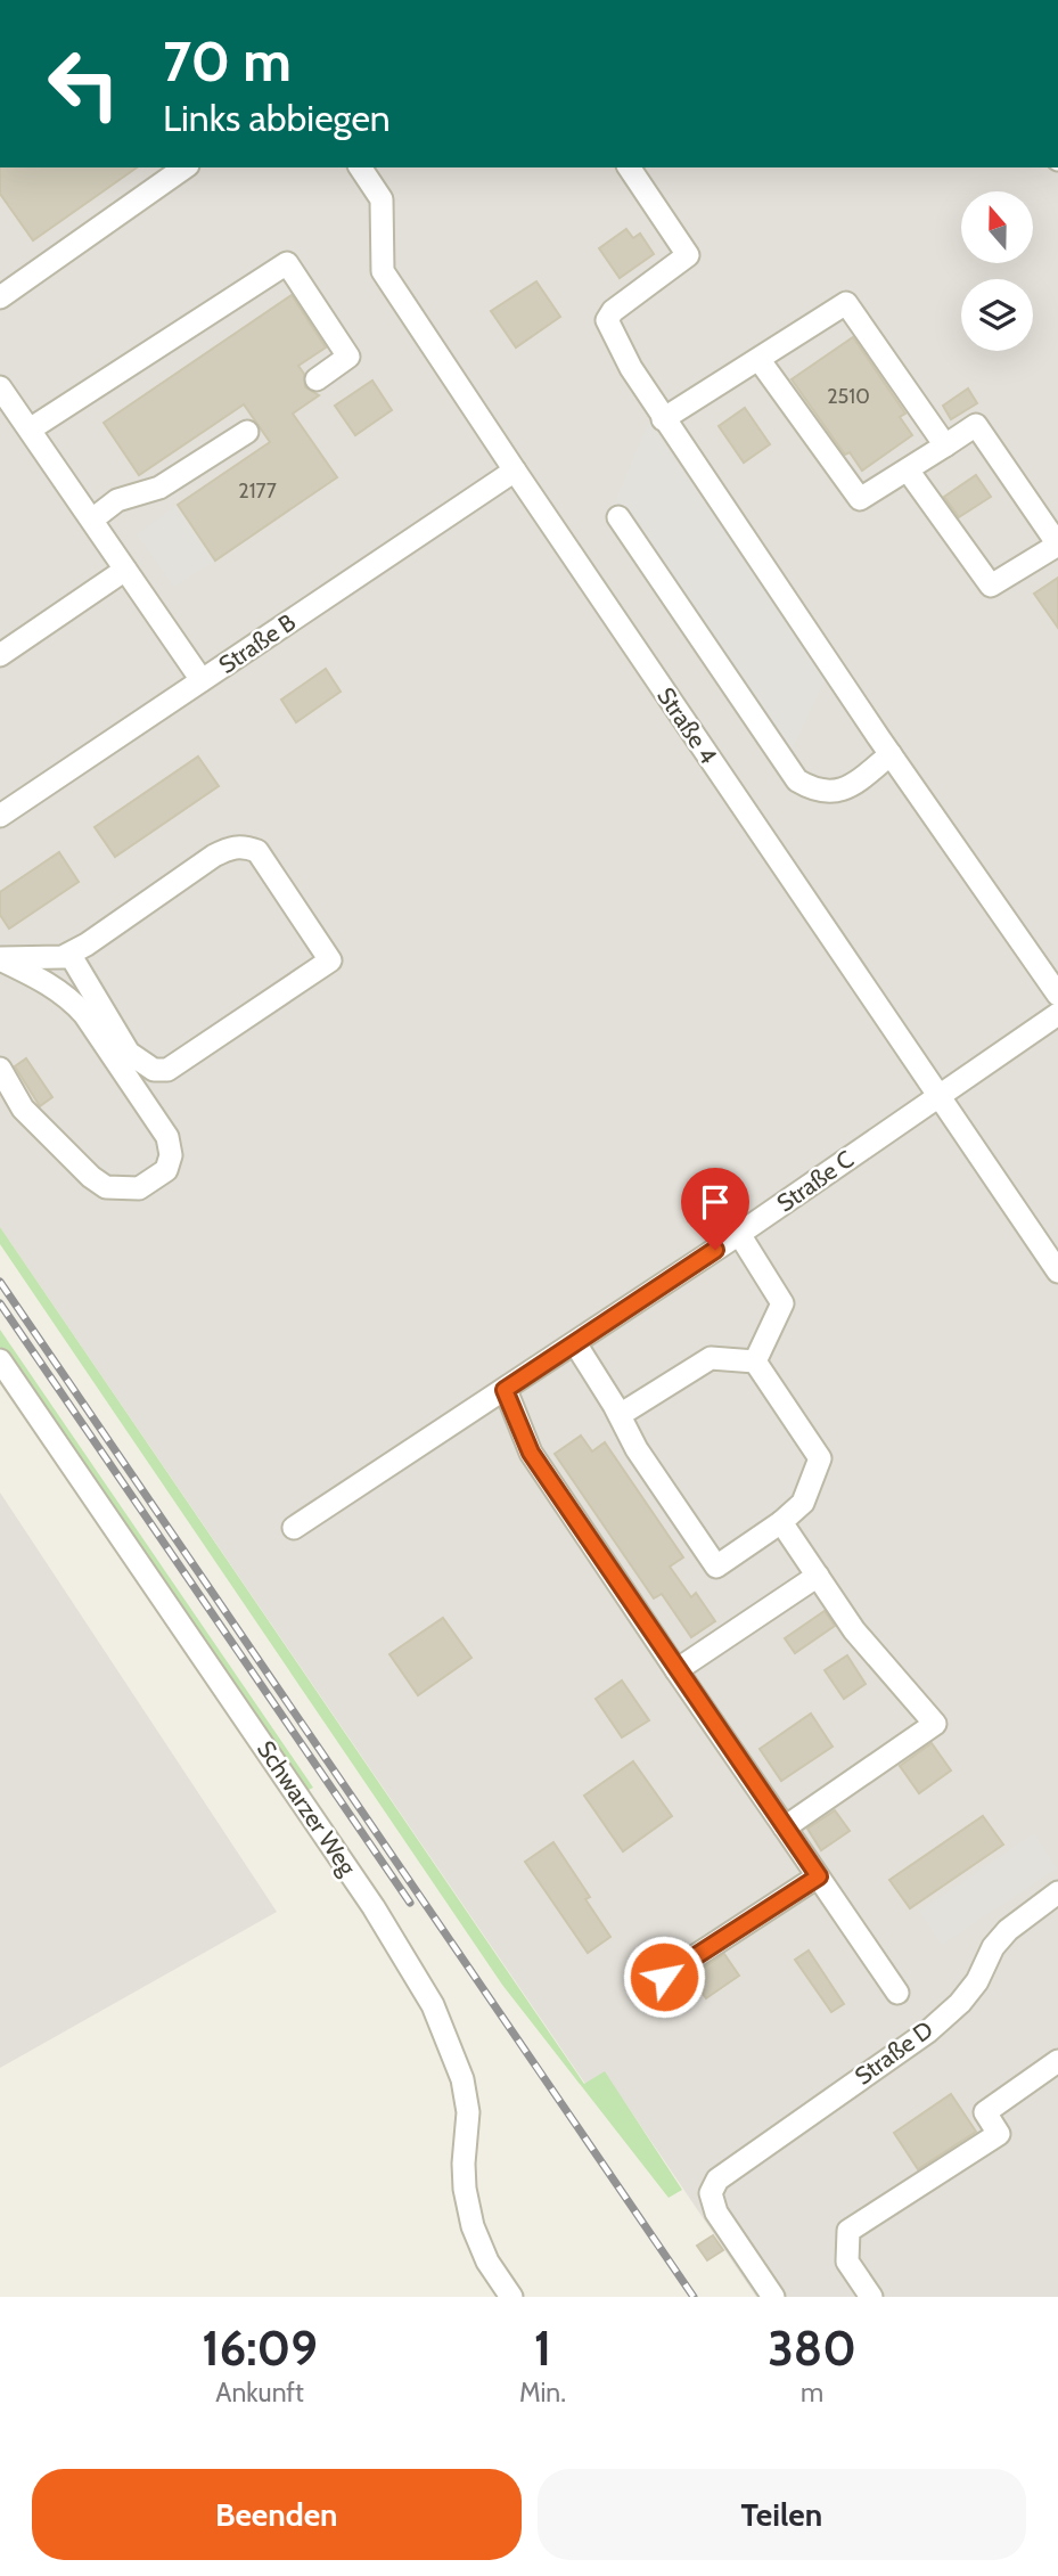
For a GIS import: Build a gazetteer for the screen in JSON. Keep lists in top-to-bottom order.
{
  "streets": {
    "street": [
      "Straße B",
      "Straße 4",
      "Straße C",
      "Schwarzer Weg",
      "Straße D"
    ]
  },
  "crossings": [
    ["Straße B", "Straße 4"],
    ["Straße 4", "Straße C"]
  ],
  "house_numbers": ["2510", "2177"],
  "north": "top",
  "page": {
    "turn": ["70 m", "Links abbiegen"],
    "eta": [
      "16:09",
      "Ankunft",
      "1",
      "Min.",
      "380",
      "m"
    ],
    "buttons": ["Beenden", "Teilen"]
  }
}
